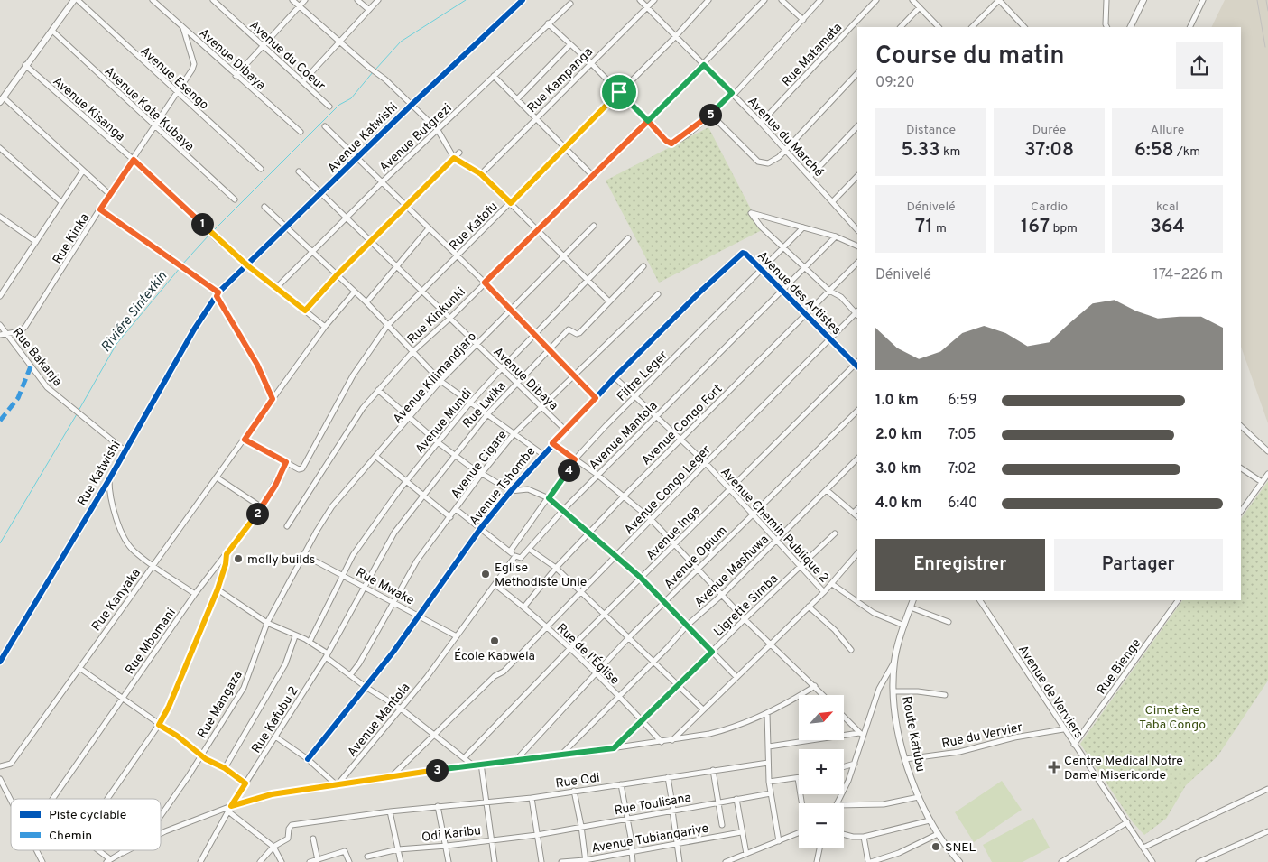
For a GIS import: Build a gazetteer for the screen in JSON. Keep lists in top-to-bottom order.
{
  "streets": {
    "main road": ["Route Kafubu"],
    "street": [
      "Rue Matamata",
      "Avenue du Coeur",
      "Avenue Dibaya",
      "Avenue Esengo",
      "Rue Kampanga",
      "Avenue Kisanga",
      "Avenue Kote Kubaya",
      "Avenue du Marché",
      "Avenue Katwishi",
      "Avenue Butgrezi",
      "Rue Katofu",
      "Rue Kinka",
      "Avenue des Artistes",
      "Rue Kinkunki",
      "Rue Bakanja",
      "Filtre Leger",
      "Avenue Kilimandjaro",
      "Rue Lwika",
      "Avenue Mundi",
      "Avenue Congo Fort",
      "Avenue Mantola",
      "Avenue Cigare",
      "Rue Katwishi",
      "Avenue Tshombe",
      "Avenue Congo Leger",
      "Avenue Chemin Publique 2",
      "Avenue Inga",
      "Avenue Opium",
      "Avenue Mashuwa",
      "Rue Mwake",
      "Rue Kanyaka",
      "Ligrette Simba",
      "Rue Mbomani",
      "Rue de l'Église",
      "Rue Bienge",
      "Avenue de Verviers",
      "Rue Mangaza",
      "Rue Kafubu 2",
      "Rue du Vervier",
      "Rue Odi",
      "Rue Toulisana",
      "Odi Karibu",
      "Avenue Tubiangariye"
    ]
  },
  "crossings": [
    ["Rue Matamata", "Avenue du Marché"],
    ["Avenue Dibaya", "Avenue Katwishi"],
    ["Avenue Dibaya", "Avenue Butgrezi"],
    ["Avenue Dibaya", "Rue Katofu"],
    ["Avenue Dibaya", "Rue Kinka"],
    ["Avenue Dibaya", "Rue Kinkunki"],
    ["Avenue Dibaya", "Avenue Kilimandjaro"],
    ["Avenue Dibaya", "Rue Lwika"],
    ["Avenue Dibaya", "Avenue Mundi"],
    ["Avenue Dibaya", "Avenue Cigare"],
    ["Avenue Dibaya", "Avenue Tshombe"],
    ["Avenue Esengo", "Rue Kinka"],
    ["Rue Kampanga", "Avenue du Marché"],
    ["Avenue Kisanga", "Avenue Katwishi"],
    ["Avenue Kisanga", "Avenue Butgrezi"],
    ["Avenue Kisanga", "Rue Kinka"],
    ["Avenue Kisanga", "Rue Kanyaka"],
    ["Avenue Kote Kubaya", "Rue Kinka"],
    ["Avenue du Marché", "Rue Katofu"],
    ["Avenue du Marché", "Rue Kinkunki"],
    ["Avenue Katwishi", "Rue Katwishi"],
    ["Rue Katofu", "Rue Mbomani"],
    ["Rue Kinka", "Rue Bakanja"],
    ["Avenue des Artistes", "Filtre Leger"],
    ["Avenue des Artistes", "Avenue Congo Fort"],
    ["Avenue des Artistes", "Avenue Mantola"],
    ["Avenue des Artistes", "Avenue Tshombe"],
    ["Avenue des Artistes", "Avenue Congo Leger"],
    ["Avenue des Artistes", "Avenue Inga"],
    ["Rue Bakanja", "Rue Katwishi"],
    ["Filtre Leger", "Avenue Chemin Publique 2"],
    ["Avenue Kilimandjaro", "Rue Mwake"],
    ["Avenue Kilimandjaro", "Rue Mangaza"],
    ["Rue Lwika", "Rue Mwake"],
    ["Rue Lwika", "Rue Kafubu 2"],
    ["Avenue Mundi", "Rue Mwake"],
    ["Avenue Congo Fort", "Avenue Chemin Publique 2"],
    ["Avenue Congo Fort", "Rue de l'Église"],
    ["Avenue Mantola", "Avenue Chemin Publique 2"],
    ["Avenue Mantola", "Rue Mwake"],
    ["Avenue Mantola", "Rue de l'Église"],
    ["Avenue Cigare", "Rue Mwake"],
    ["Avenue Tshombe", "Avenue Chemin Publique 2"],
    ["Avenue Tshombe", "Rue Mwake"],
    ["Avenue Congo Leger", "Avenue Chemin Publique 2"],
    ["Avenue Congo Leger", "Rue de l'Église"],
    ["Avenue Chemin Publique 2", "Avenue Inga"],
    ["Avenue Chemin Publique 2", "Avenue Opium"],
    ["Avenue Chemin Publique 2", "Avenue Mashuwa"],
    ["Avenue Chemin Publique 2", "Ligrette Simba"],
    ["Avenue Inga", "Rue de l'Église"],
    ["Avenue Opium", "Rue de l'Église"],
    ["Avenue Mashuwa", "Rue de l'Église"],
    ["Rue Mwake", "Rue Mangaza"],
    ["Rue Mwake", "Rue Kafubu 2"],
    ["Ligrette Simba", "Rue de l'Église"],
    ["Rue Bienge", "Avenue de Verviers"],
    ["Avenue de Verviers", "Rue du Vervier"],
    ["Route Kafubu", "Rue du Vervier"],
    ["Rue Toulisana", "Odi Karibu"]
  ],
  "water": ["Riviére Sintexkin"],
  "parks": ["Cimetière Taba Congo"],
  "places": {
    "other": [
      "molly builds",
      "Eglise Methodiste Unie",
      "École Kabwela",
      "SNEL"
    ],
    "health": ["Centre Medical Notre Dame Misericorde"]
  },
  "legend": ["Piste cyclable", "Chemin"],
  "north": "top right",
  "page": {
    "heading": ["Course du matin", "09:20"],
    "pins": [
      "5",
      "1",
      "4",
      "2",
      "3"
    ],
    "stats": [
      ["Distance", "5.33 km"],
      ["Durée", "37:08"],
      ["Allure", "6:58 /km"],
      ["Dénivelé", "71 m"],
      ["Cardio", "167 bpm"],
      ["kcal", "364"]
    ],
    "chart": ["Dénivelé", "174–226 m"],
    "list": [
      {
        "name": "1.0 km",
        "note": "6:59"
      },
      {
        "name": "2.0 km",
        "note": "7:05"
      },
      {
        "name": "3.0 km",
        "note": "7:02"
      },
      {
        "name": "4.0 km",
        "note": "6:40"
      }
    ],
    "buttons": ["Enregistrer", "Partager"],
    "map_buttons": ["+", "−"]
  }
}
